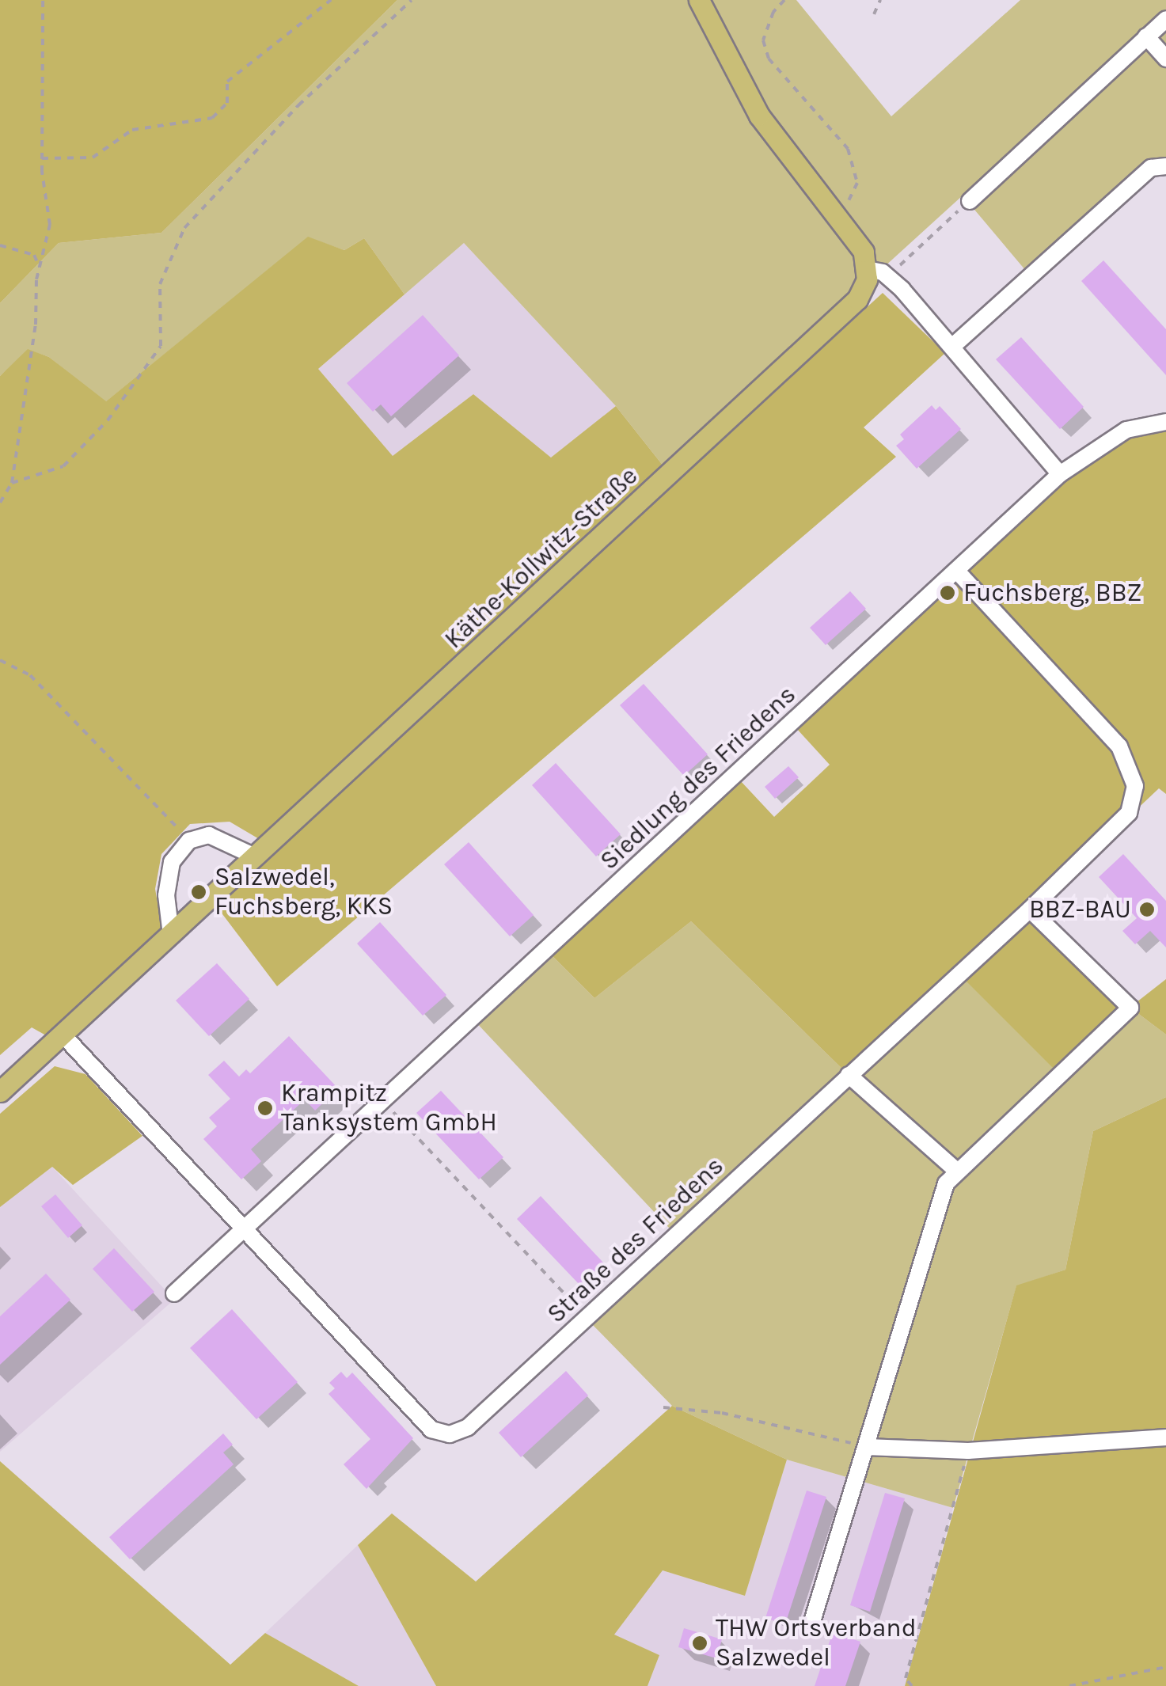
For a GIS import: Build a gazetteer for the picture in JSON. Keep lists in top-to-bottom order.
{
  "streets": {
    "main road": ["Käthe-Kollwitz-Straße"],
    "street": ["Siedlung des Friedens", "Straße des Friedens"]
  },
  "crossings": [
    ["Siedlung des Friedens", "Straße des Friedens"]
  ],
  "places": [
    "Fuchsberg, BBZ",
    "Salzwedel, Fuchsberg, KKS",
    "BBZ-BAU",
    "Krampitz Tanksystem GmbH",
    "THW Ortsverband Salzwedel"
  ]
}
